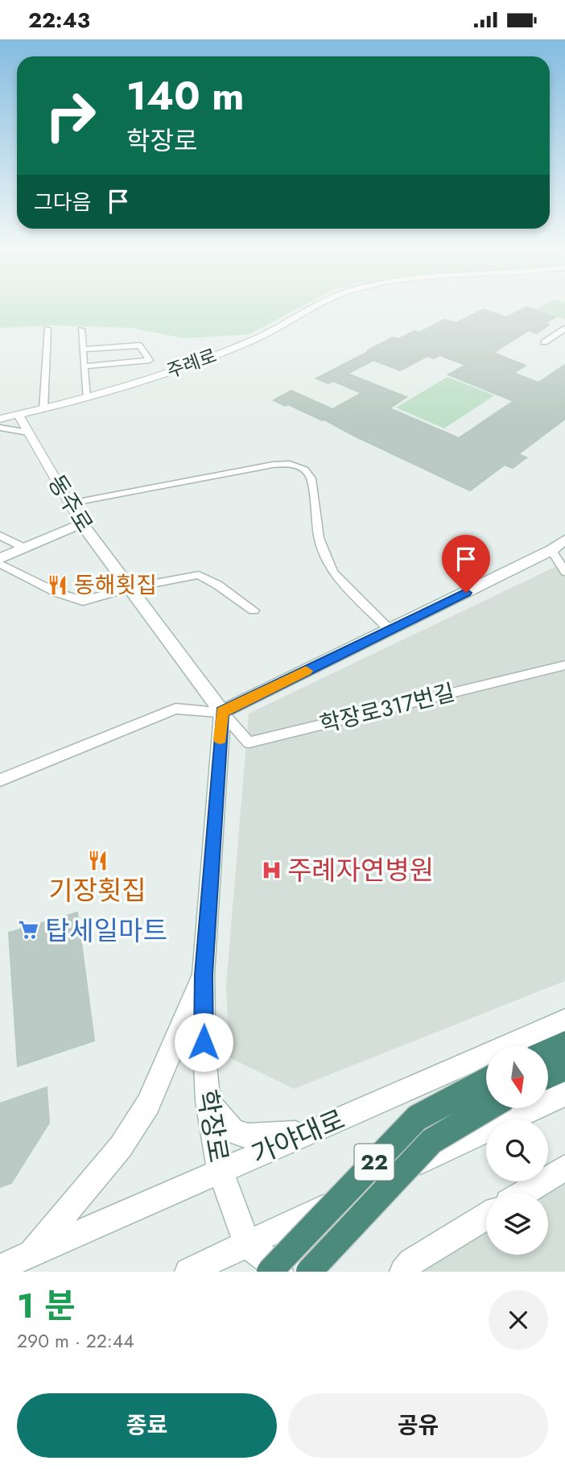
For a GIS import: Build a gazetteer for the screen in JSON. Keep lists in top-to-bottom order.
{
  "streets": {
    "highway": ["22"],
    "main road": ["동주로", "학장로", "가야대로"],
    "street": ["주례로", "학장로317번길"]
  },
  "crossings": [
    ["주례로", "동주로"],
    ["동주로", "학장로317번길"],
    ["동주로", "학장로"],
    ["학장로317번길", "학장로"],
    ["학장로", "가야대로"]
  ],
  "places": {
    "restaurant": ["동해횟집", "기장횟집"],
    "hospital": ["주례자연병원"],
    "supermarket": ["탑세일마트"]
  },
  "north": "bottom",
  "page": {
    "status": "22:43",
    "turn": ["140 m", "학장로"],
    "then": "그다음",
    "heading": ["1 분", "290 m · 22:44"],
    "buttons": ["종료", "공유"]
  }
}
